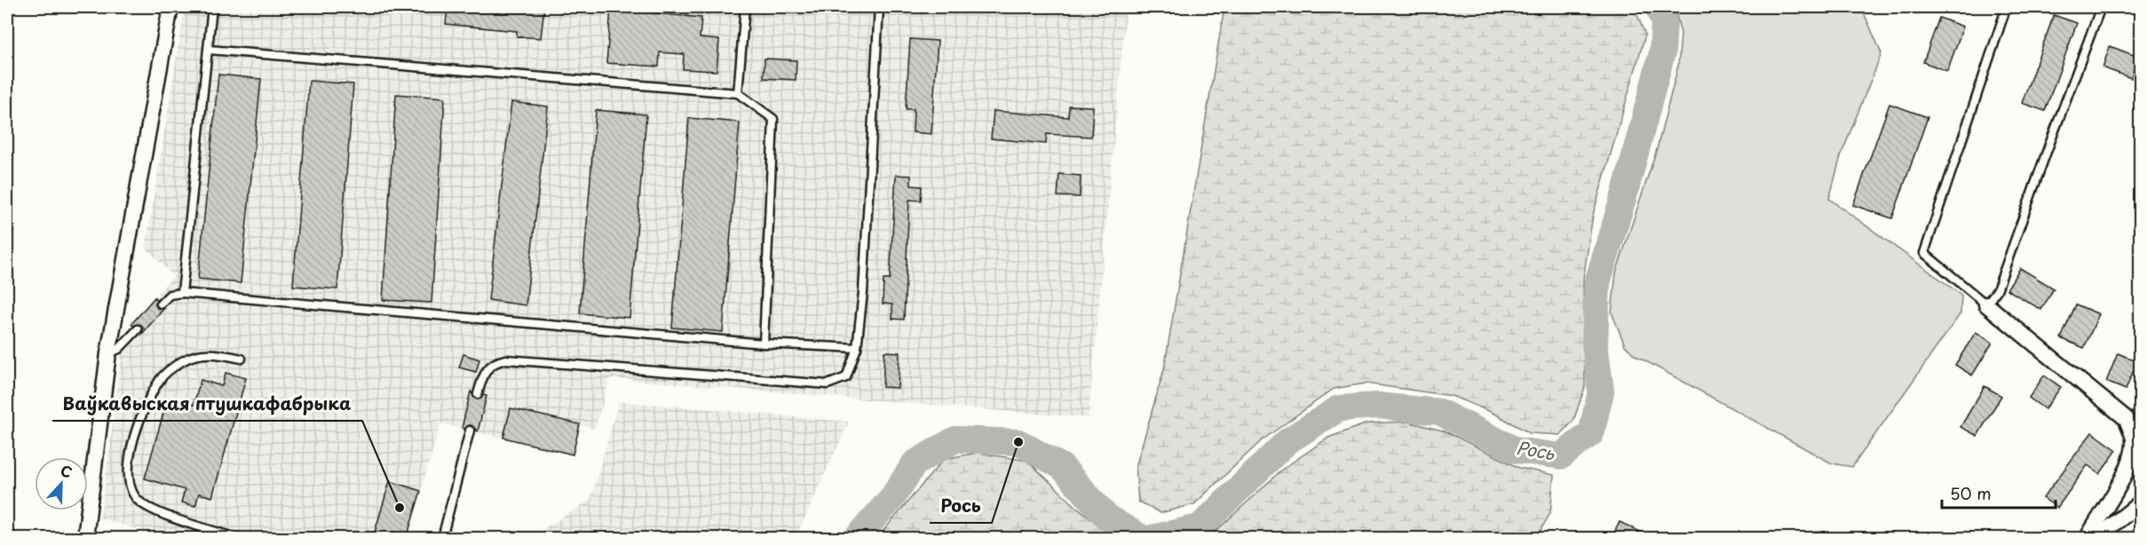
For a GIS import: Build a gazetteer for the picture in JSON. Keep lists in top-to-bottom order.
{
  "water": ["Рось"],
  "places": ["Рось", "Ваўкавыская птушкафабрыка"],
  "scale_bar": "50 m",
  "north": "top"
}
